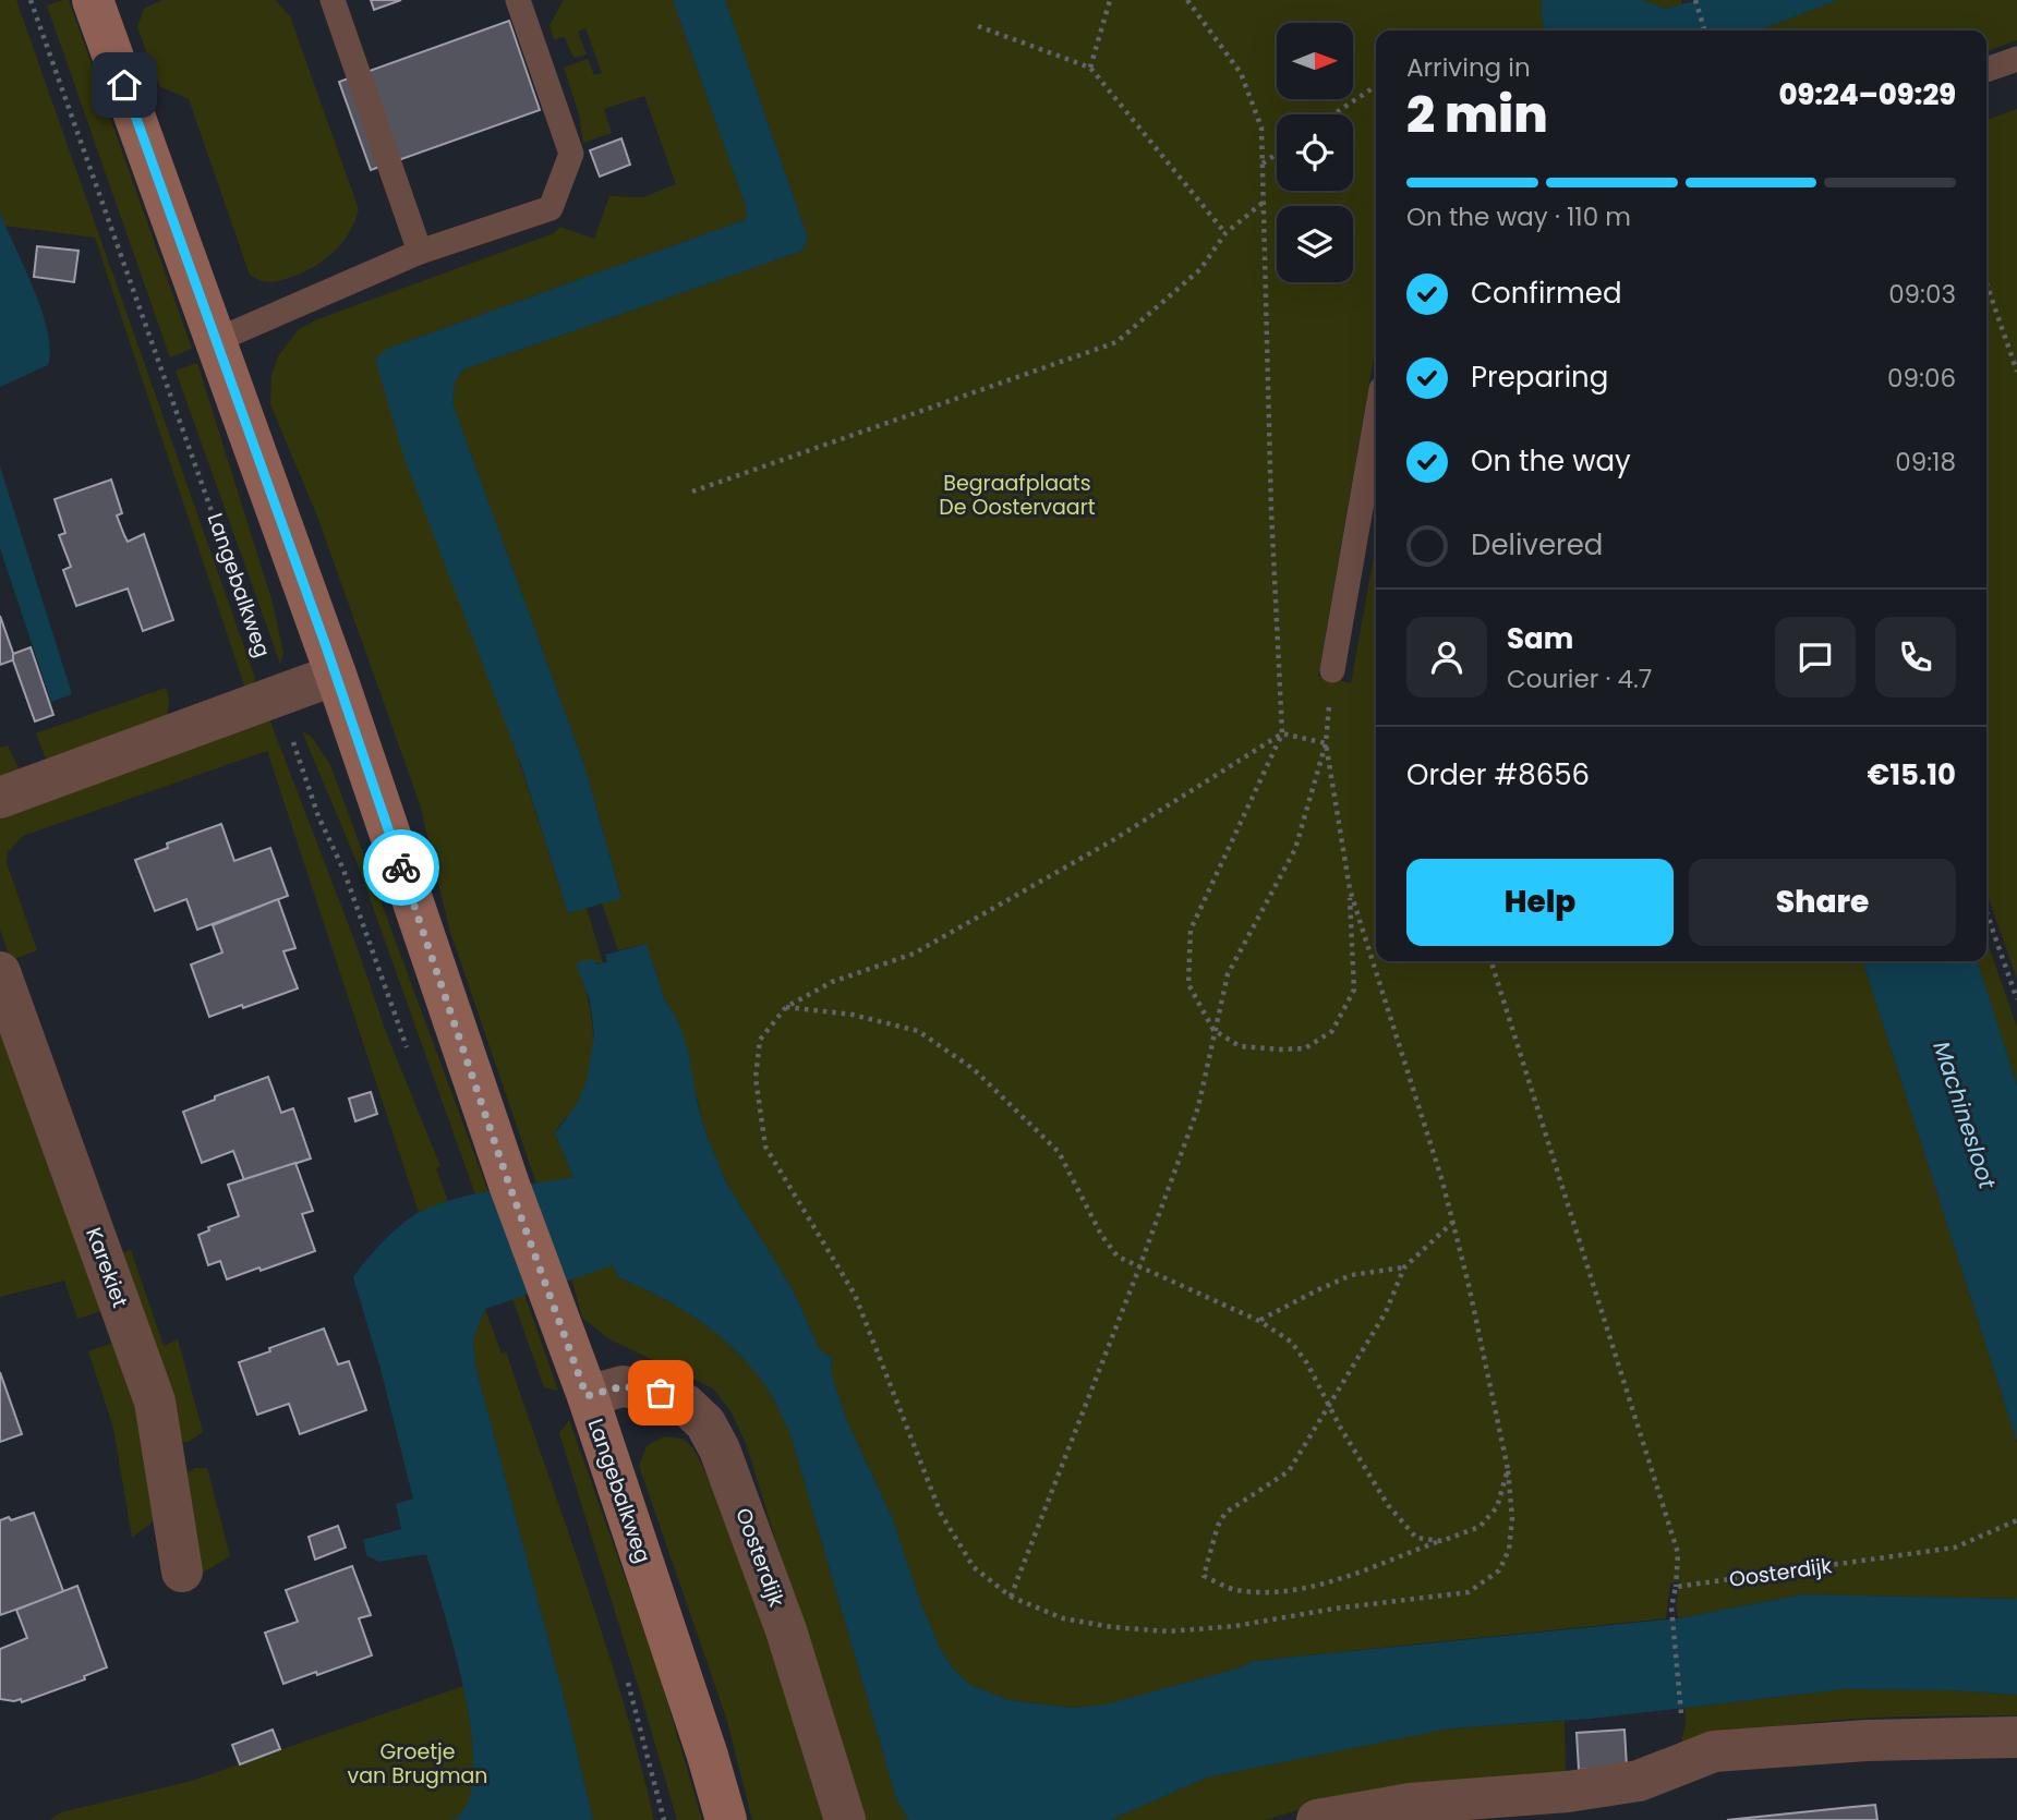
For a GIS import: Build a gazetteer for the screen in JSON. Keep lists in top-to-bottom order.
{
  "streets": {
    "street": ["Langebalkweg", "Karekiet", "Oosterdijk"]
  },
  "crossings": [
    ["Langebalkweg", "Oosterdijk"]
  ],
  "water": ["Machinesloot"],
  "parks": ["Begraafplaats De Oostervaart", "Groetje van Brugman"],
  "north": "right",
  "page": {
    "heading": ["2 min", "Arriving in", "09:24–09:29"],
    "panel": [
      "Sam",
      "Courier · 4.7",
      "Order #8656",
      "€15.10"
    ],
    "bar": "On the way · 110 m",
    "list": [
      ["Confirmed", "09:03"],
      ["Preparing", "09:06"],
      ["On the way", "09:18"],
      "Delivered"
    ],
    "buttons": ["Help", "Share"]
  }
}
